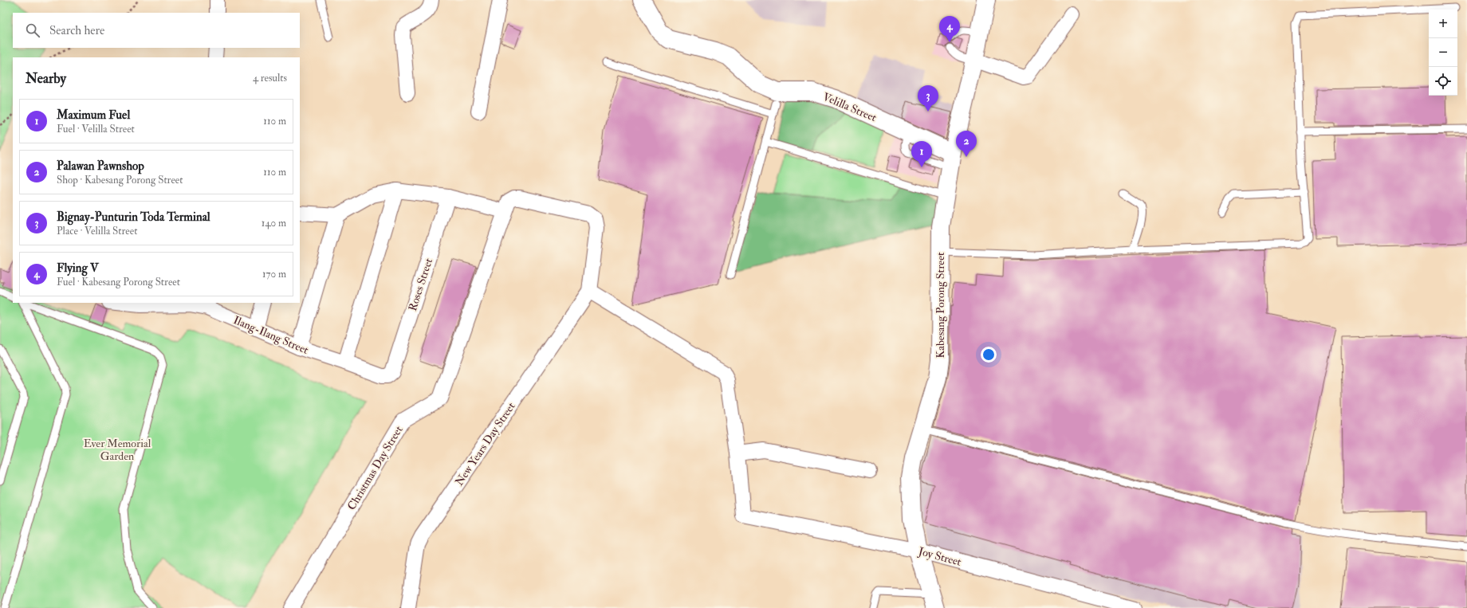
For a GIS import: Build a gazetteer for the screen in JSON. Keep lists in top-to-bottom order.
{
  "streets": {
    "main road": ["Velilla Street", "Kabesang Porong Street"],
    "street": [
      "Roses Street",
      "Ilang-Ilang Street",
      "New Years Day Street",
      "Christmas Day Street",
      "Joy Street"
    ]
  },
  "crossings": [
    ["Velilla Street", "Kabesang Porong Street"],
    ["Roses Street", "Ilang-Ilang Street"],
    ["Kabesang Porong Street", "Joy Street"],
    ["New Years Day Street", "Christmas Day Street"]
  ],
  "parks": ["Ever Memorial Garden"],
  "page": {
    "map_buttons": ["+", "−"],
    "search": "Search here",
    "pins": [
      "4",
      "3",
      "2",
      "1"
    ],
    "heading": ["Nearby", "4 results"],
    "list": [
      {
        "mark": "1",
        "name": "Maximum Fuel",
        "note": "Fuel · Velilla Street",
        "value": "110 m"
      },
      {
        "mark": "2",
        "name": "Palawan Pawnshop",
        "note": "Shop · Kabesang Porong Street",
        "value": "110 m"
      },
      {
        "mark": "3",
        "name": "Bignay-Punturin Toda Terminal",
        "note": "Place · Velilla Street",
        "value": "140 m"
      },
      {
        "mark": "4",
        "name": "Flying V",
        "note": "Fuel · Kabesang Porong Street",
        "value": "170 m"
      }
    ]
  }
}
